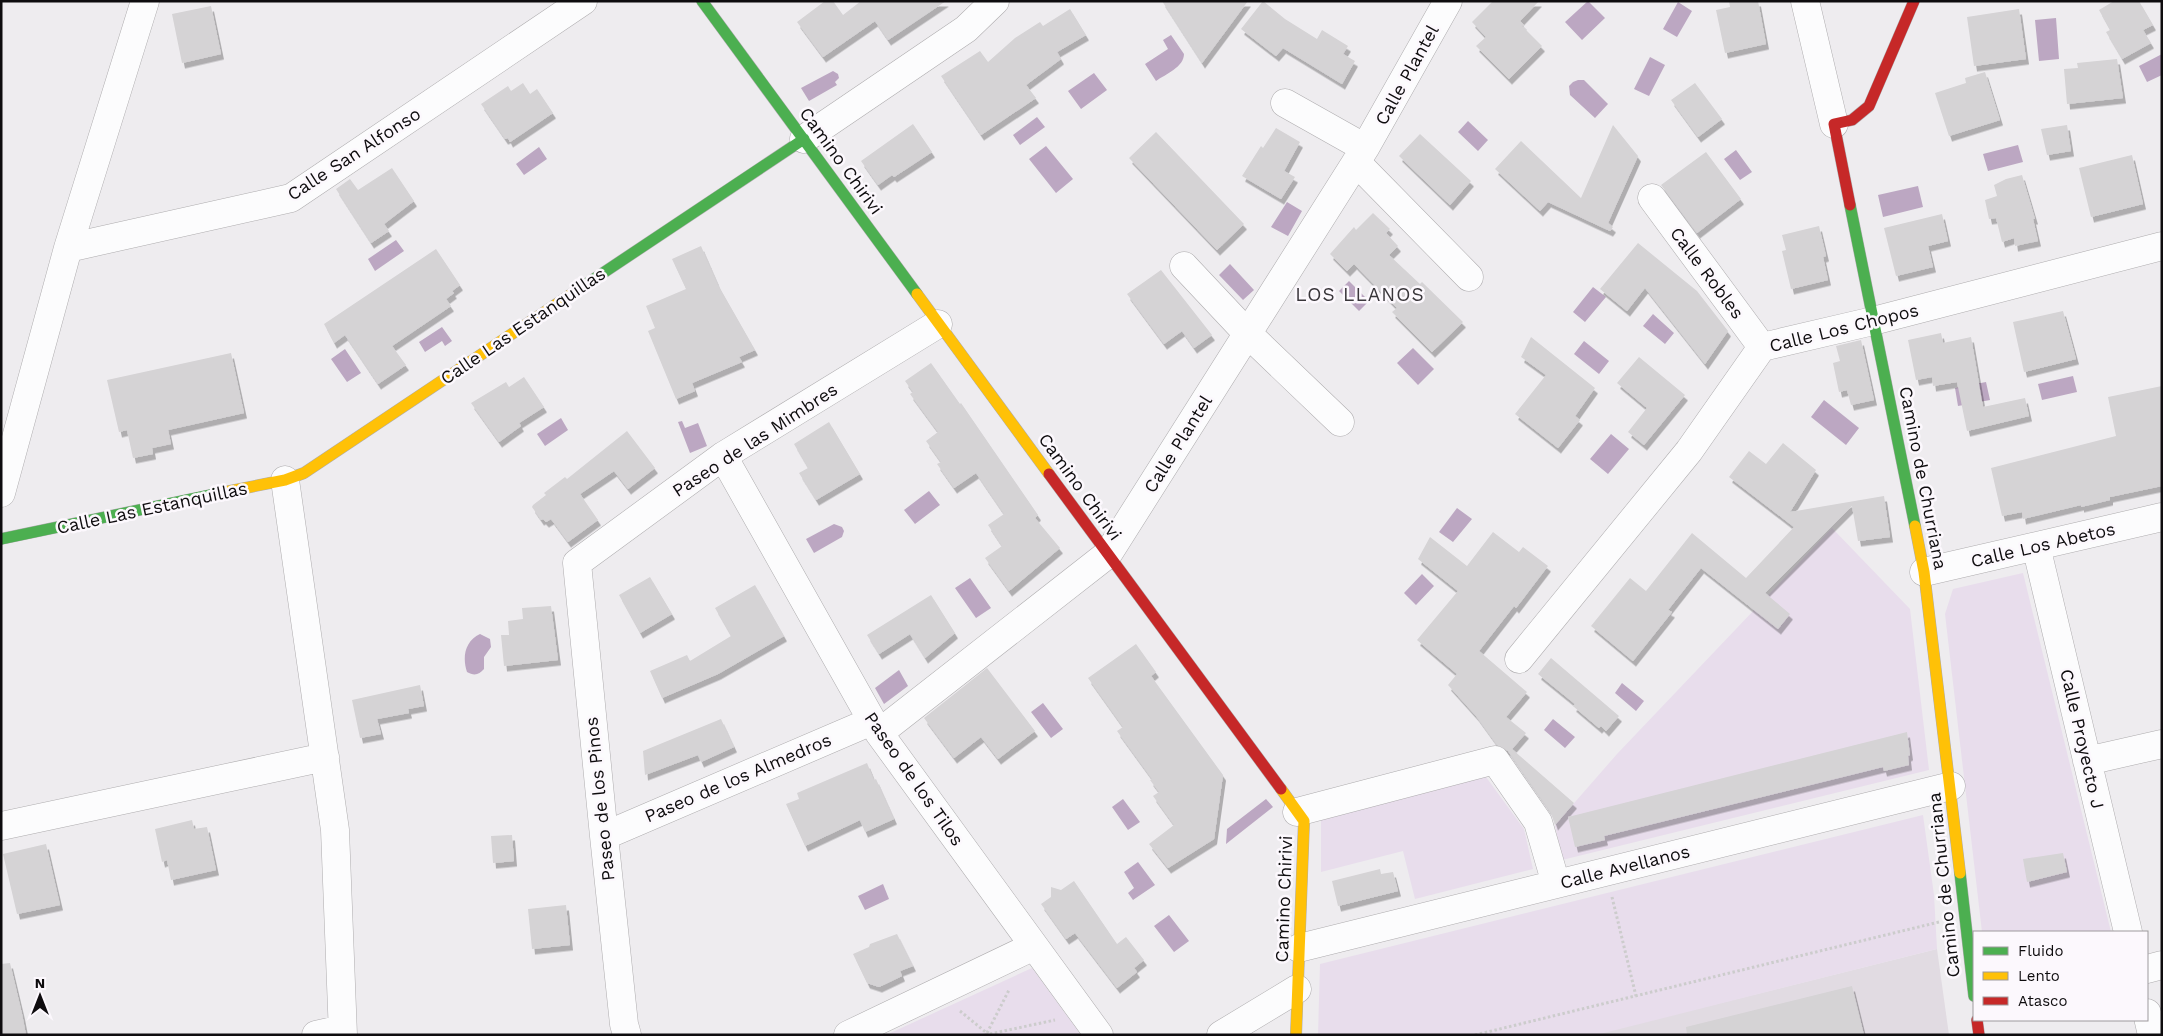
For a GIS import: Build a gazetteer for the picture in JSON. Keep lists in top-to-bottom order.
{
  "streets": {
    "street": [
      "Calle Plantel",
      "Calle San Alfonso",
      "Camino Chirivi",
      "Calle Robles",
      "Calle Las Estanquillas",
      "Calle Los Chopos",
      "Paseo de las Mimbres",
      "Camino de Churriana",
      "Calle Los Abetos",
      "Calle Proyecto J",
      "Paseo de los Almedros",
      "Paseo de los Tilos",
      "Paseo de los Pinos",
      "Calle Avellanos"
    ]
  },
  "crossings": [
    ["Calle Plantel", "Camino Chirivi"],
    ["Calle Plantel", "Paseo de los Almedros"],
    ["Camino Chirivi", "Calle Las Estanquillas"],
    ["Camino Chirivi", "Paseo de las Mimbres"],
    ["Camino Chirivi", "Paseo de los Almedros"],
    ["Camino Chirivi", "Calle Avellanos"],
    ["Calle Robles", "Calle Los Chopos"],
    ["Calle Los Chopos", "Camino de Churriana"],
    ["Paseo de las Mimbres", "Paseo de los Tilos"],
    ["Paseo de las Mimbres", "Paseo de los Pinos"],
    ["Camino de Churriana", "Calle Los Abetos"],
    ["Camino de Churriana", "Calle Avellanos"],
    ["Calle Los Abetos", "Calle Proyecto J"],
    ["Paseo de los Almedros", "Paseo de los Tilos"],
    ["Paseo de los Almedros", "Paseo de los Pinos"]
  ],
  "districts": ["LOS LLANOS"],
  "legend": ["Fluido", "Lento", "Atasco"],
  "north": "top"
}
